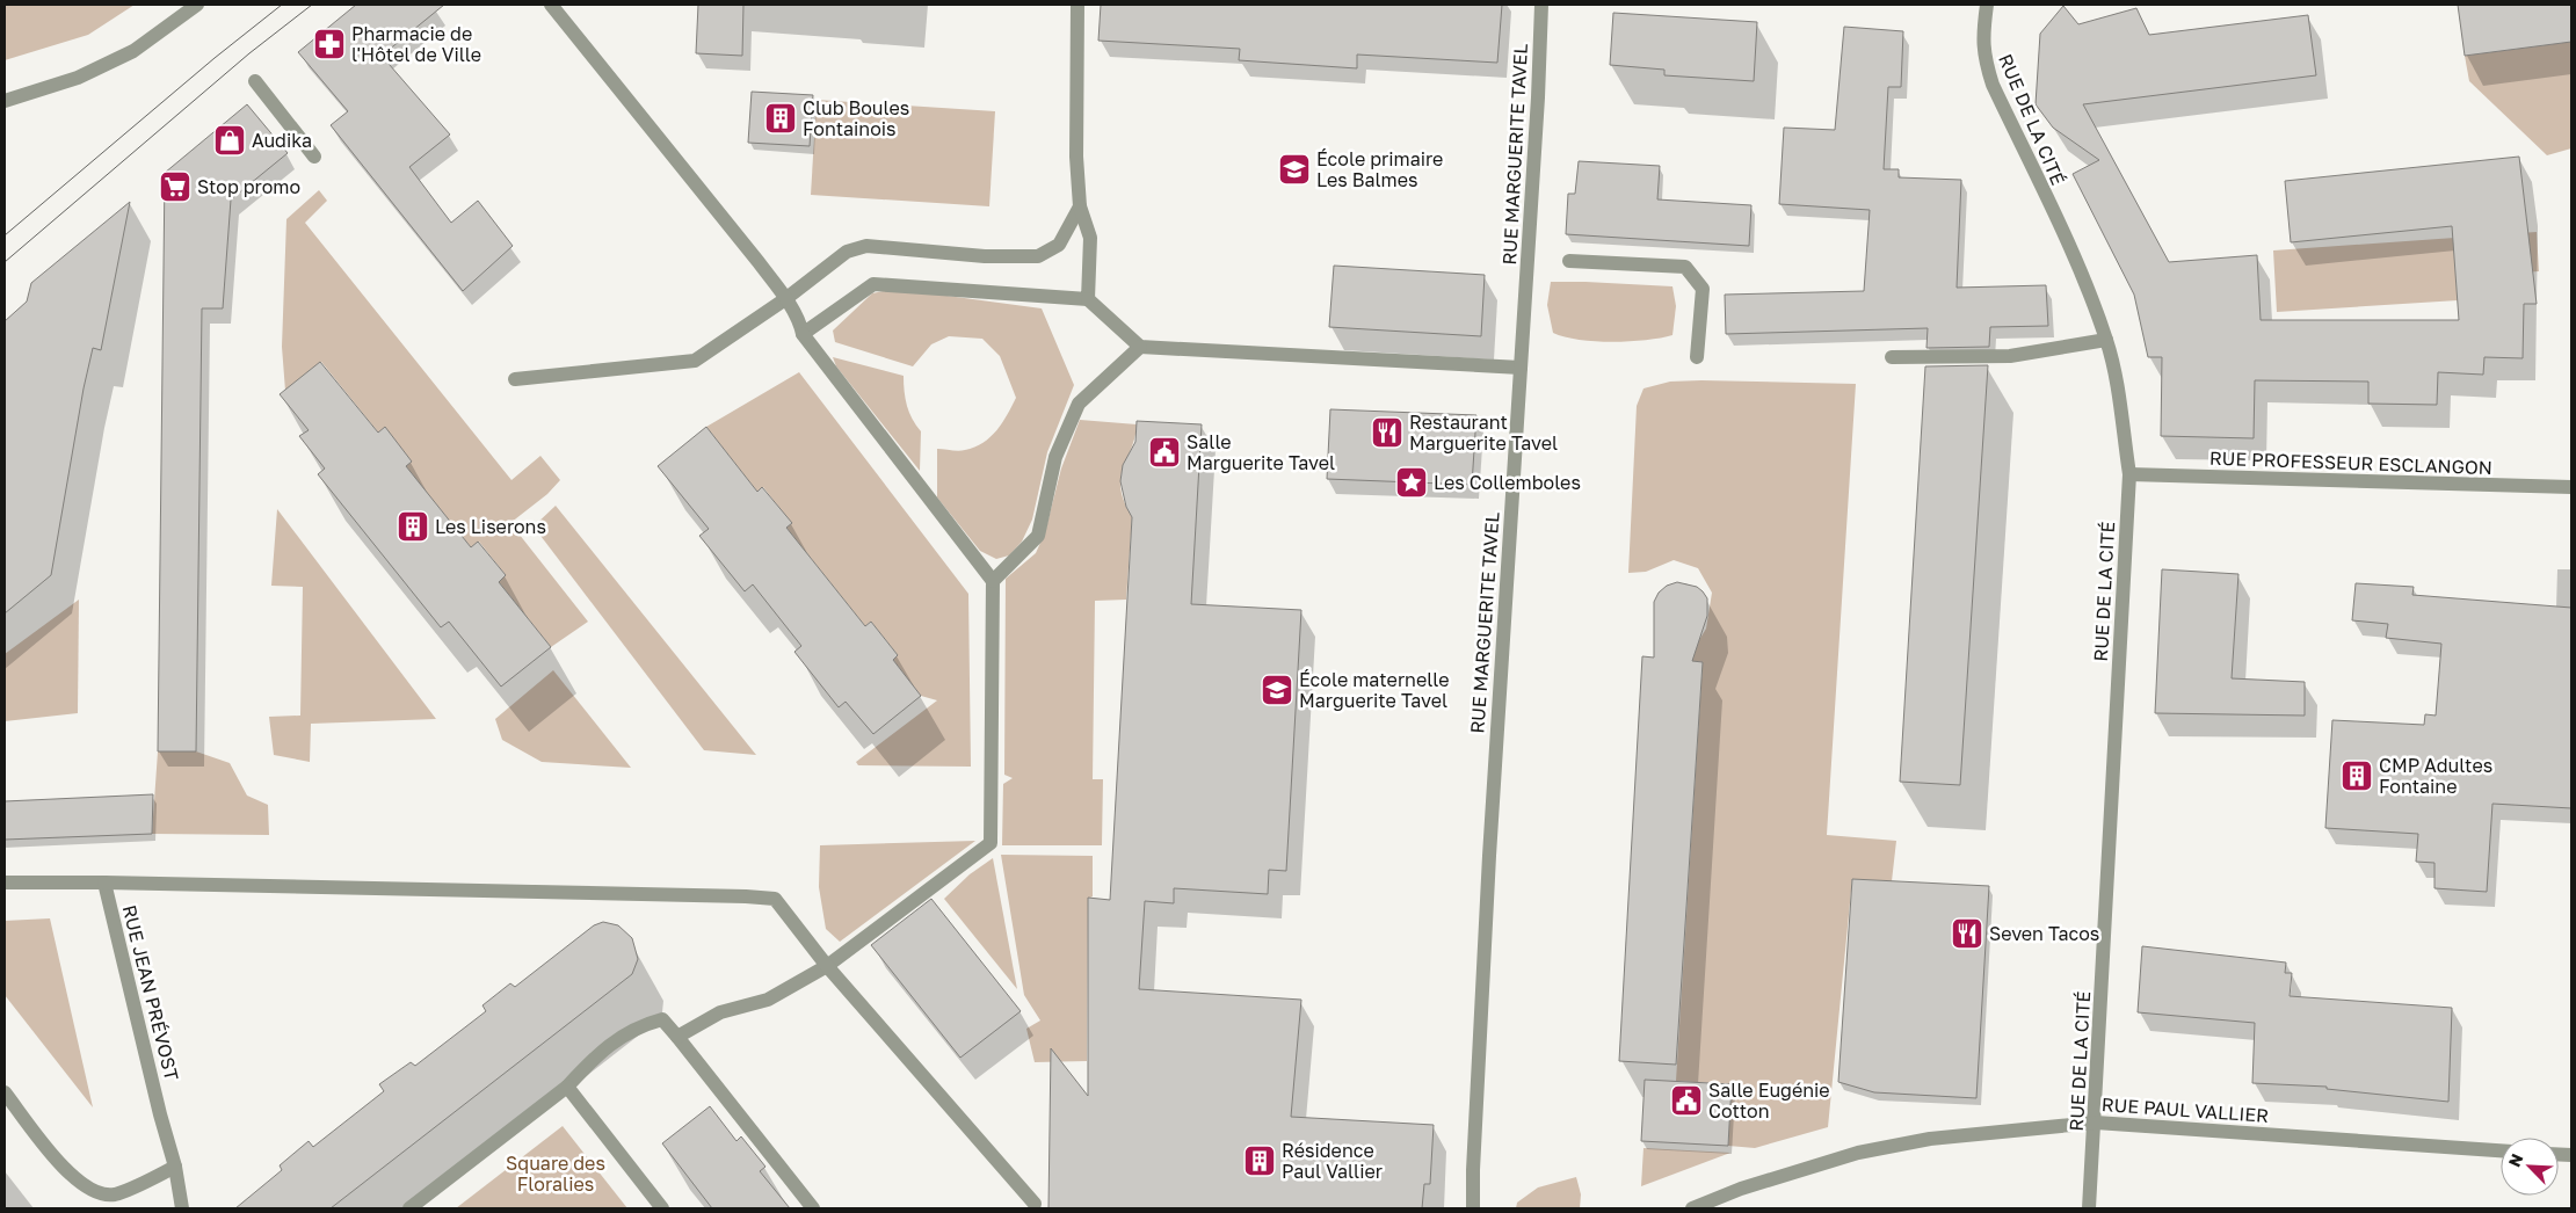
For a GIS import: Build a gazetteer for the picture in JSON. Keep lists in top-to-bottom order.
{
  "streets": {
    "street": [
      "RUE DE LA CITÉ",
      "RUE MARGUERITE TAVEL",
      "RUE PROFESSEUR ESCLANGON",
      "RUE JEAN PRÉVOST",
      "RUE PAUL VALLIER"
    ]
  },
  "crossings": [
    ["RUE DE LA CITÉ", "RUE PROFESSEUR ESCLANGON"],
    ["RUE DE LA CITÉ", "RUE PAUL VALLIER"]
  ],
  "parks": ["Square des Floralies"],
  "places": {
    "pharmacy": ["Pharmacie de l'Hôtel de Ville"],
    "building": [
      "Club Boules Fontainois",
      "Les Liserons",
      "CMP Adultes Fontaine",
      "Résidence Paul Vallier"
    ],
    "shop": ["Audika"],
    "school or university": ["École primaire Les Balmes", "École maternelle Marguerite Tavel"],
    "supermarket": ["Stop promo"],
    "restaurant": ["Restaurant Marguerite Tavel", "Seven Tacos"],
    "public building": ["Salle Marguerite Tavel", "Salle Eugénie Cotton"],
    "place": ["Les Collemboles"]
  },
  "north": "top left"
}
